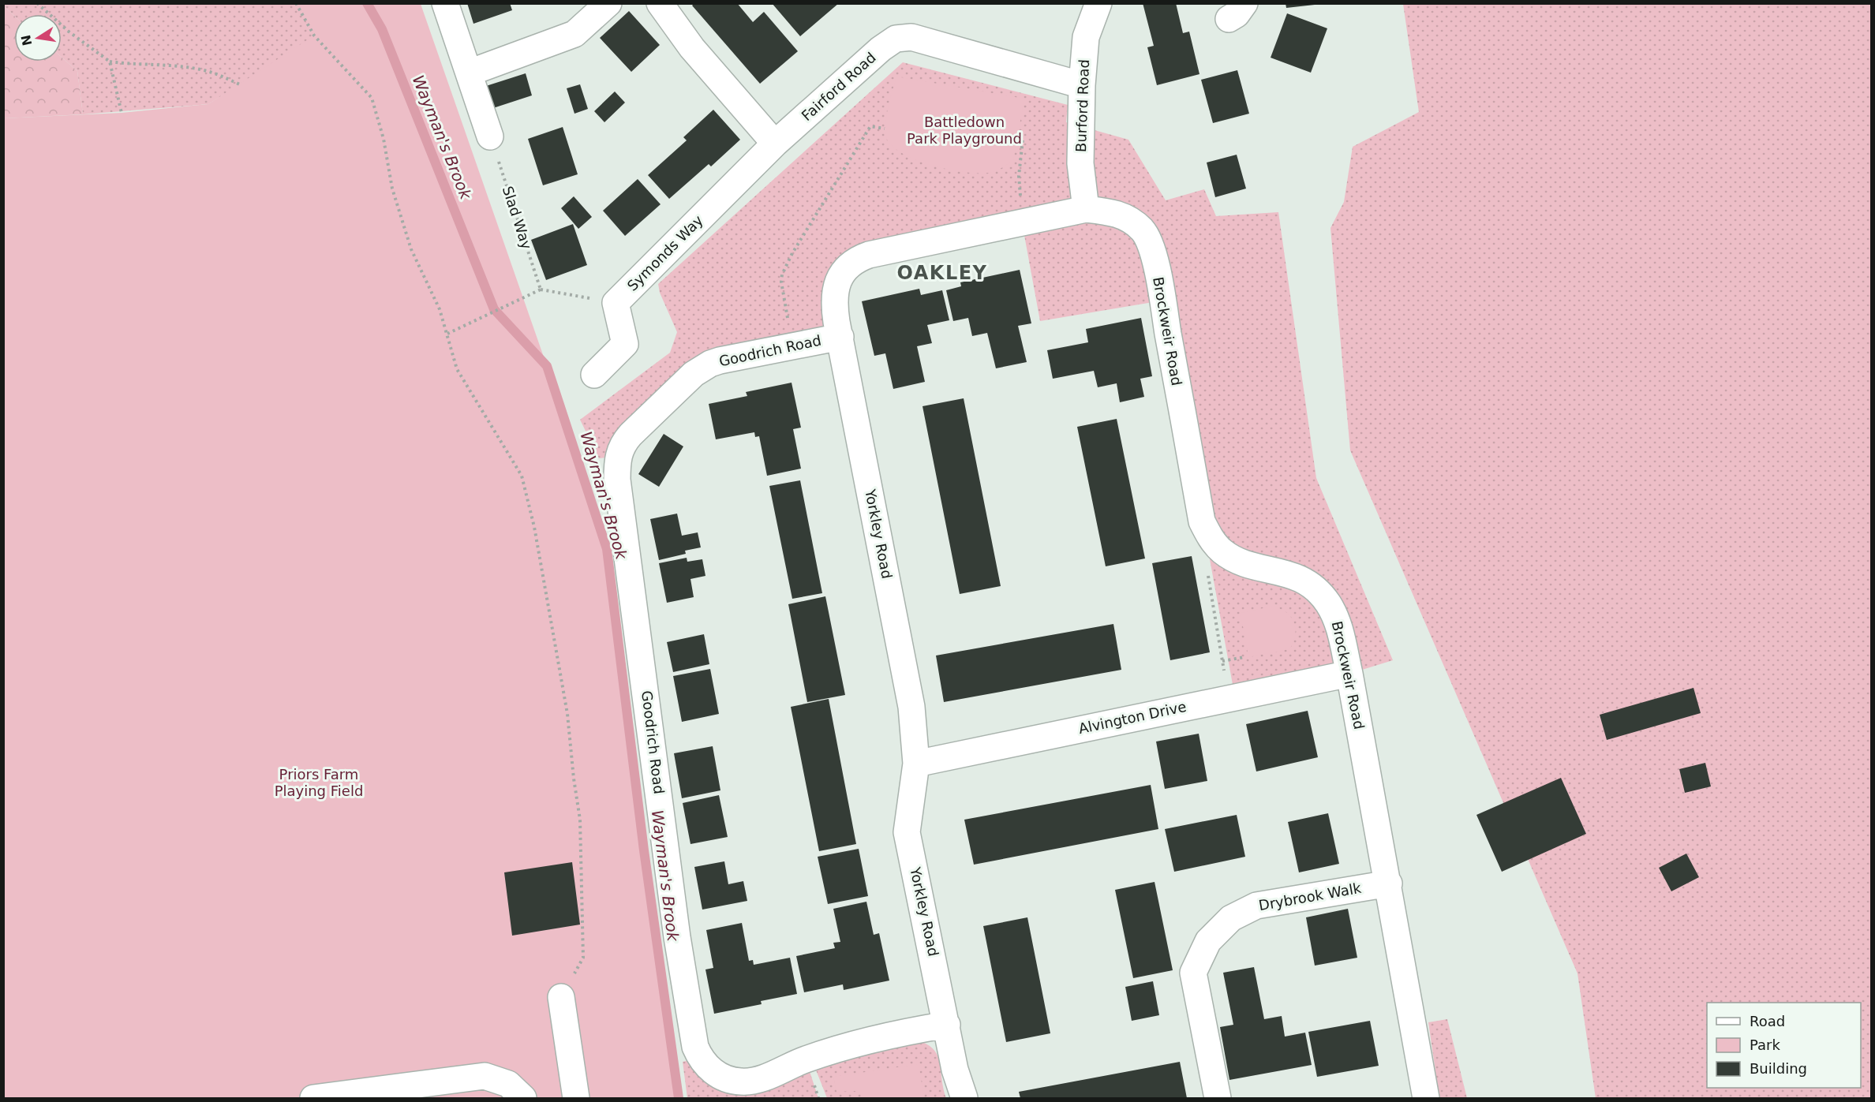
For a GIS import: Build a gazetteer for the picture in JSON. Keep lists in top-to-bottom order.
{
  "streets": {
    "street": [
      "Fairford Road",
      "Burford Road",
      "Symonds Way",
      "Brockweir Road",
      "Goodrich Road",
      "Yorkley Road",
      "Alvington Drive",
      "Drybrook Walk"
    ],
    "path": ["Slad Way"]
  },
  "crossings": [
    ["Fairford Road", "Burford Road"],
    ["Fairford Road", "Symonds Way"],
    ["Burford Road", "Yorkley Road"],
    ["Brockweir Road", "Yorkley Road"],
    ["Brockweir Road", "Alvington Drive"],
    ["Brockweir Road", "Drybrook Walk"],
    ["Goodrich Road", "Yorkley Road"],
    ["Yorkley Road", "Alvington Drive"]
  ],
  "districts": ["OAKLEY"],
  "water": ["Wayman's Brook"],
  "parks": ["Battledown Park Playground", "Priors Farm Playing Field"],
  "legend": ["Road", "Park", "Building"],
  "north": "left"
}
